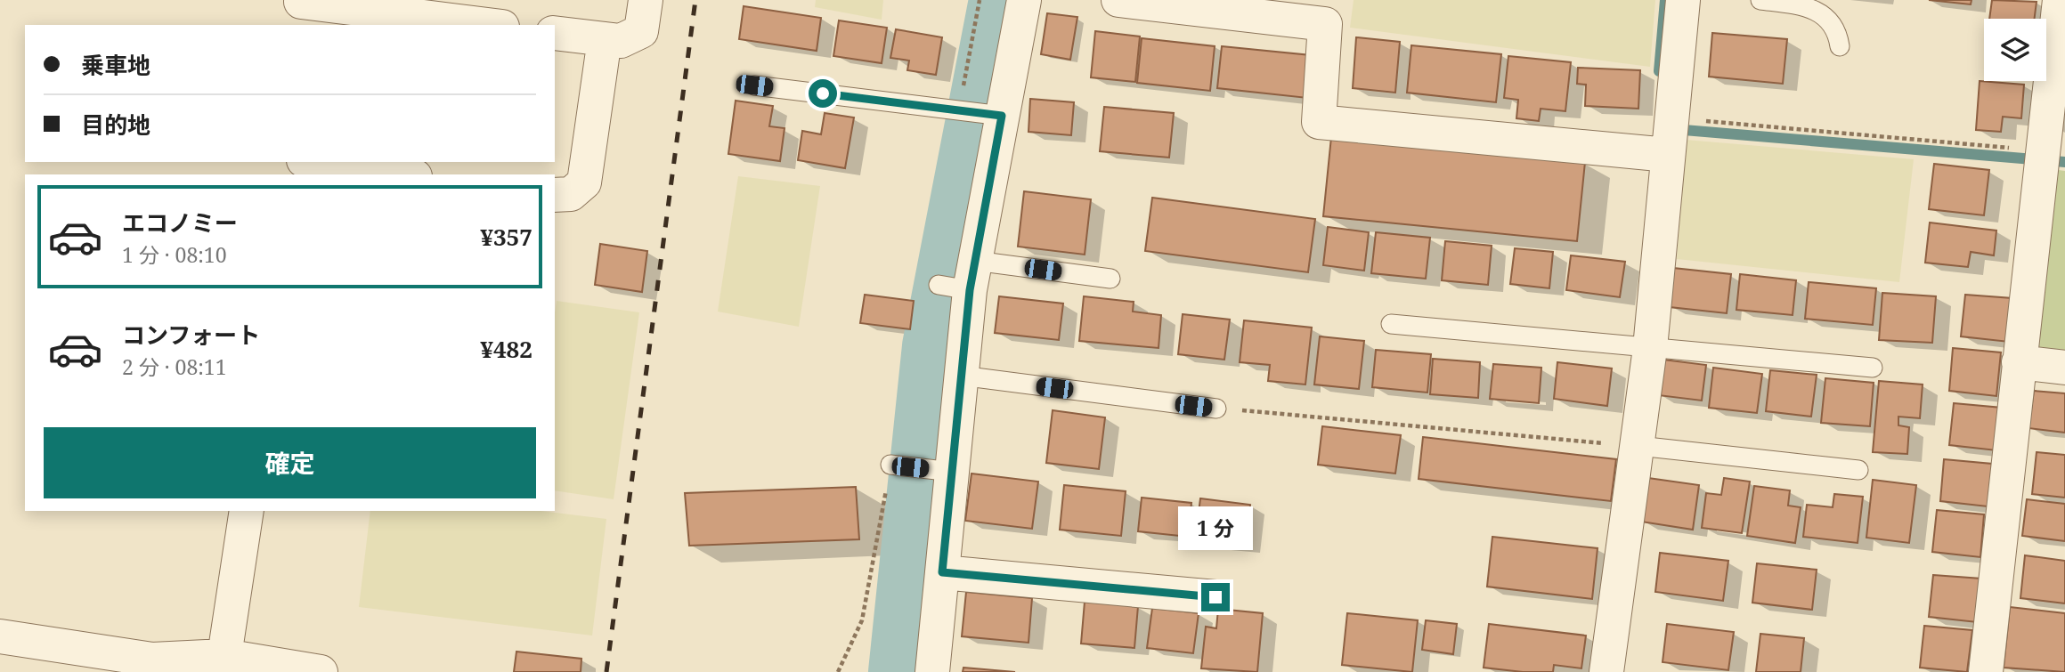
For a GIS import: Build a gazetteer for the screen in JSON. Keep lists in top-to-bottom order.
{
  "page": {
    "banner": ["乗車地", "目的地"],
    "list": [
      {
        "name": "エコノミー",
        "note": "1 分 · 08:10",
        "value": "¥357"
      },
      {
        "name": "コンフォート",
        "note": "2 分 · 08:11",
        "value": "¥482"
      }
    ],
    "buttons": "確定",
    "bubble": "1 分"
  }
}
